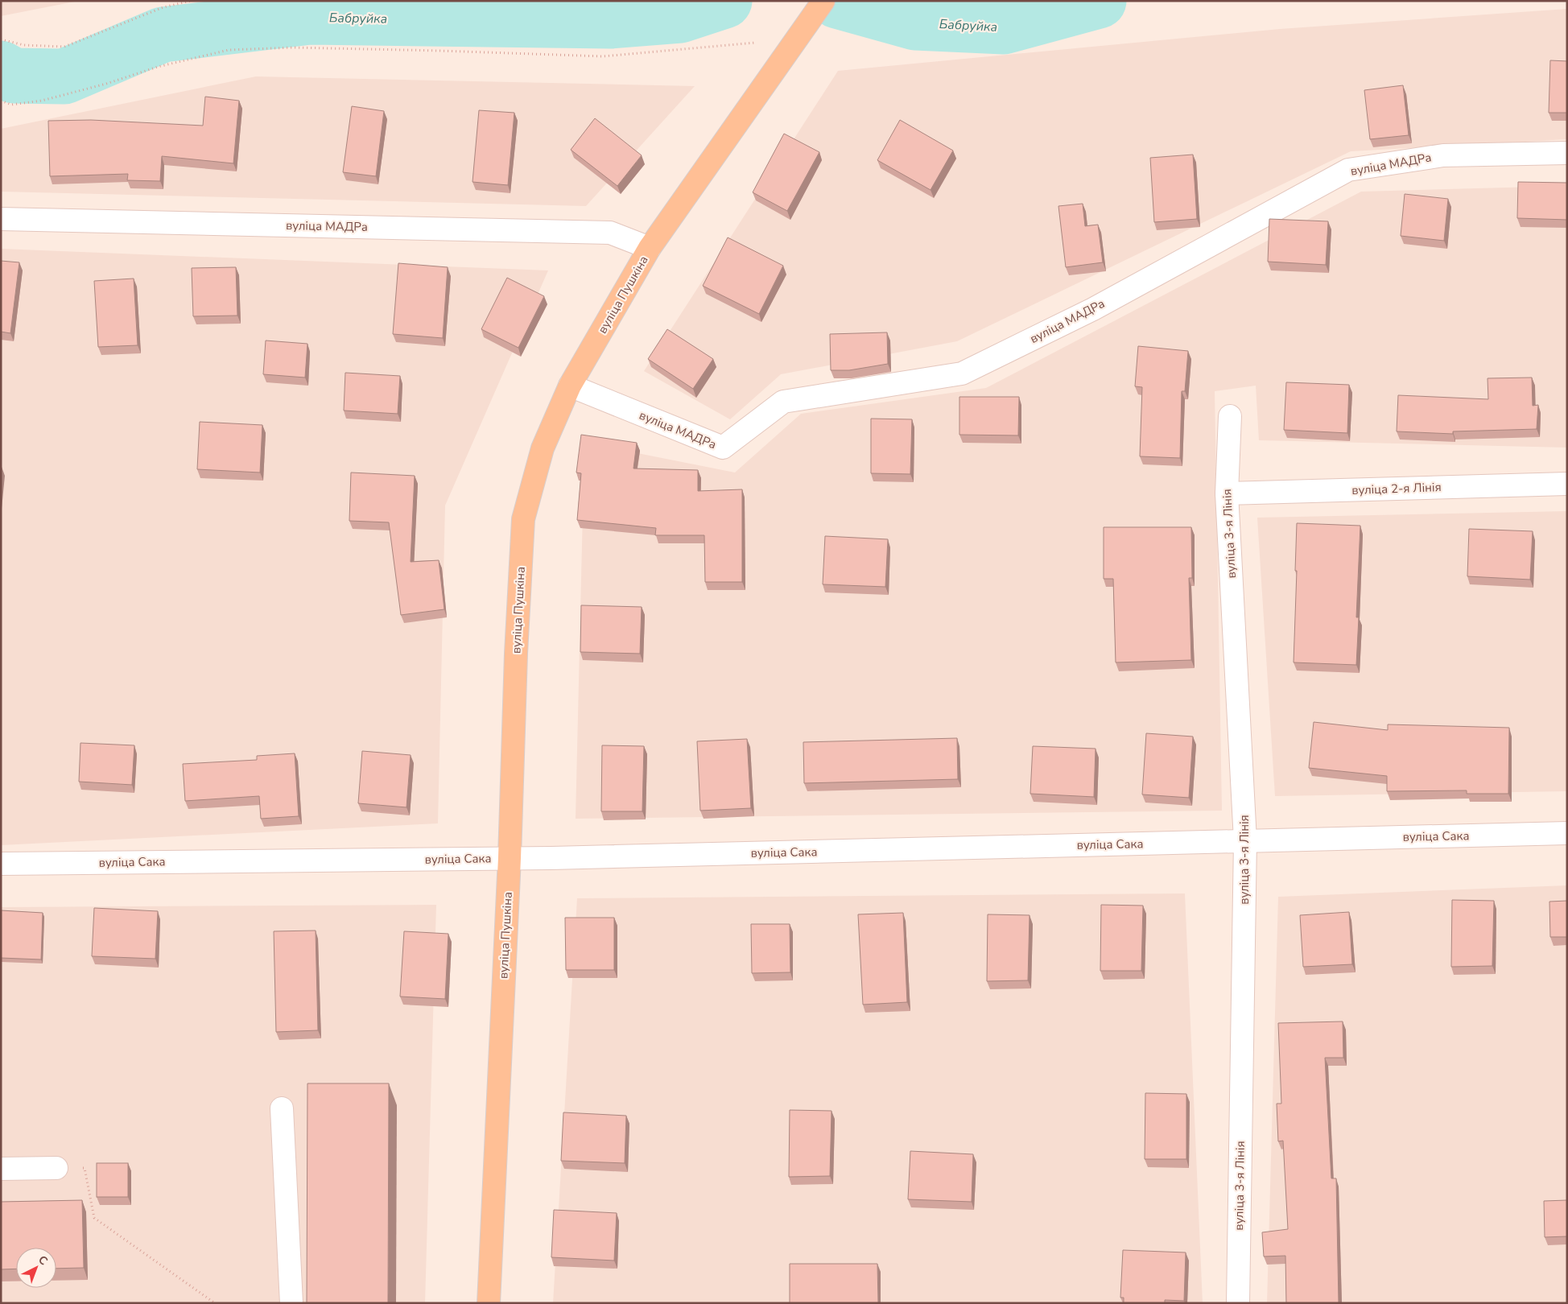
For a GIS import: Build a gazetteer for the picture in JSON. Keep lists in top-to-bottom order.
{
  "streets": {
    "main road": ["вуліца Пушкіна"],
    "street": [
      "вуліца МАДРа",
      "вуліца 2-я Лінія",
      "вуліца 3-я Лінія",
      "вуліца Сака"
    ]
  },
  "crossings": [
    ["вуліца МАДРа", "вуліца Пушкіна"],
    ["вуліца Пушкіна", "вуліца Сака"],
    ["вуліца 2-я Лінія", "вуліца 3-я Лінія"],
    ["вуліца 3-я Лінія", "вуліца Сака"]
  ],
  "water": ["Бабруйка"],
  "north": "top right"
}
